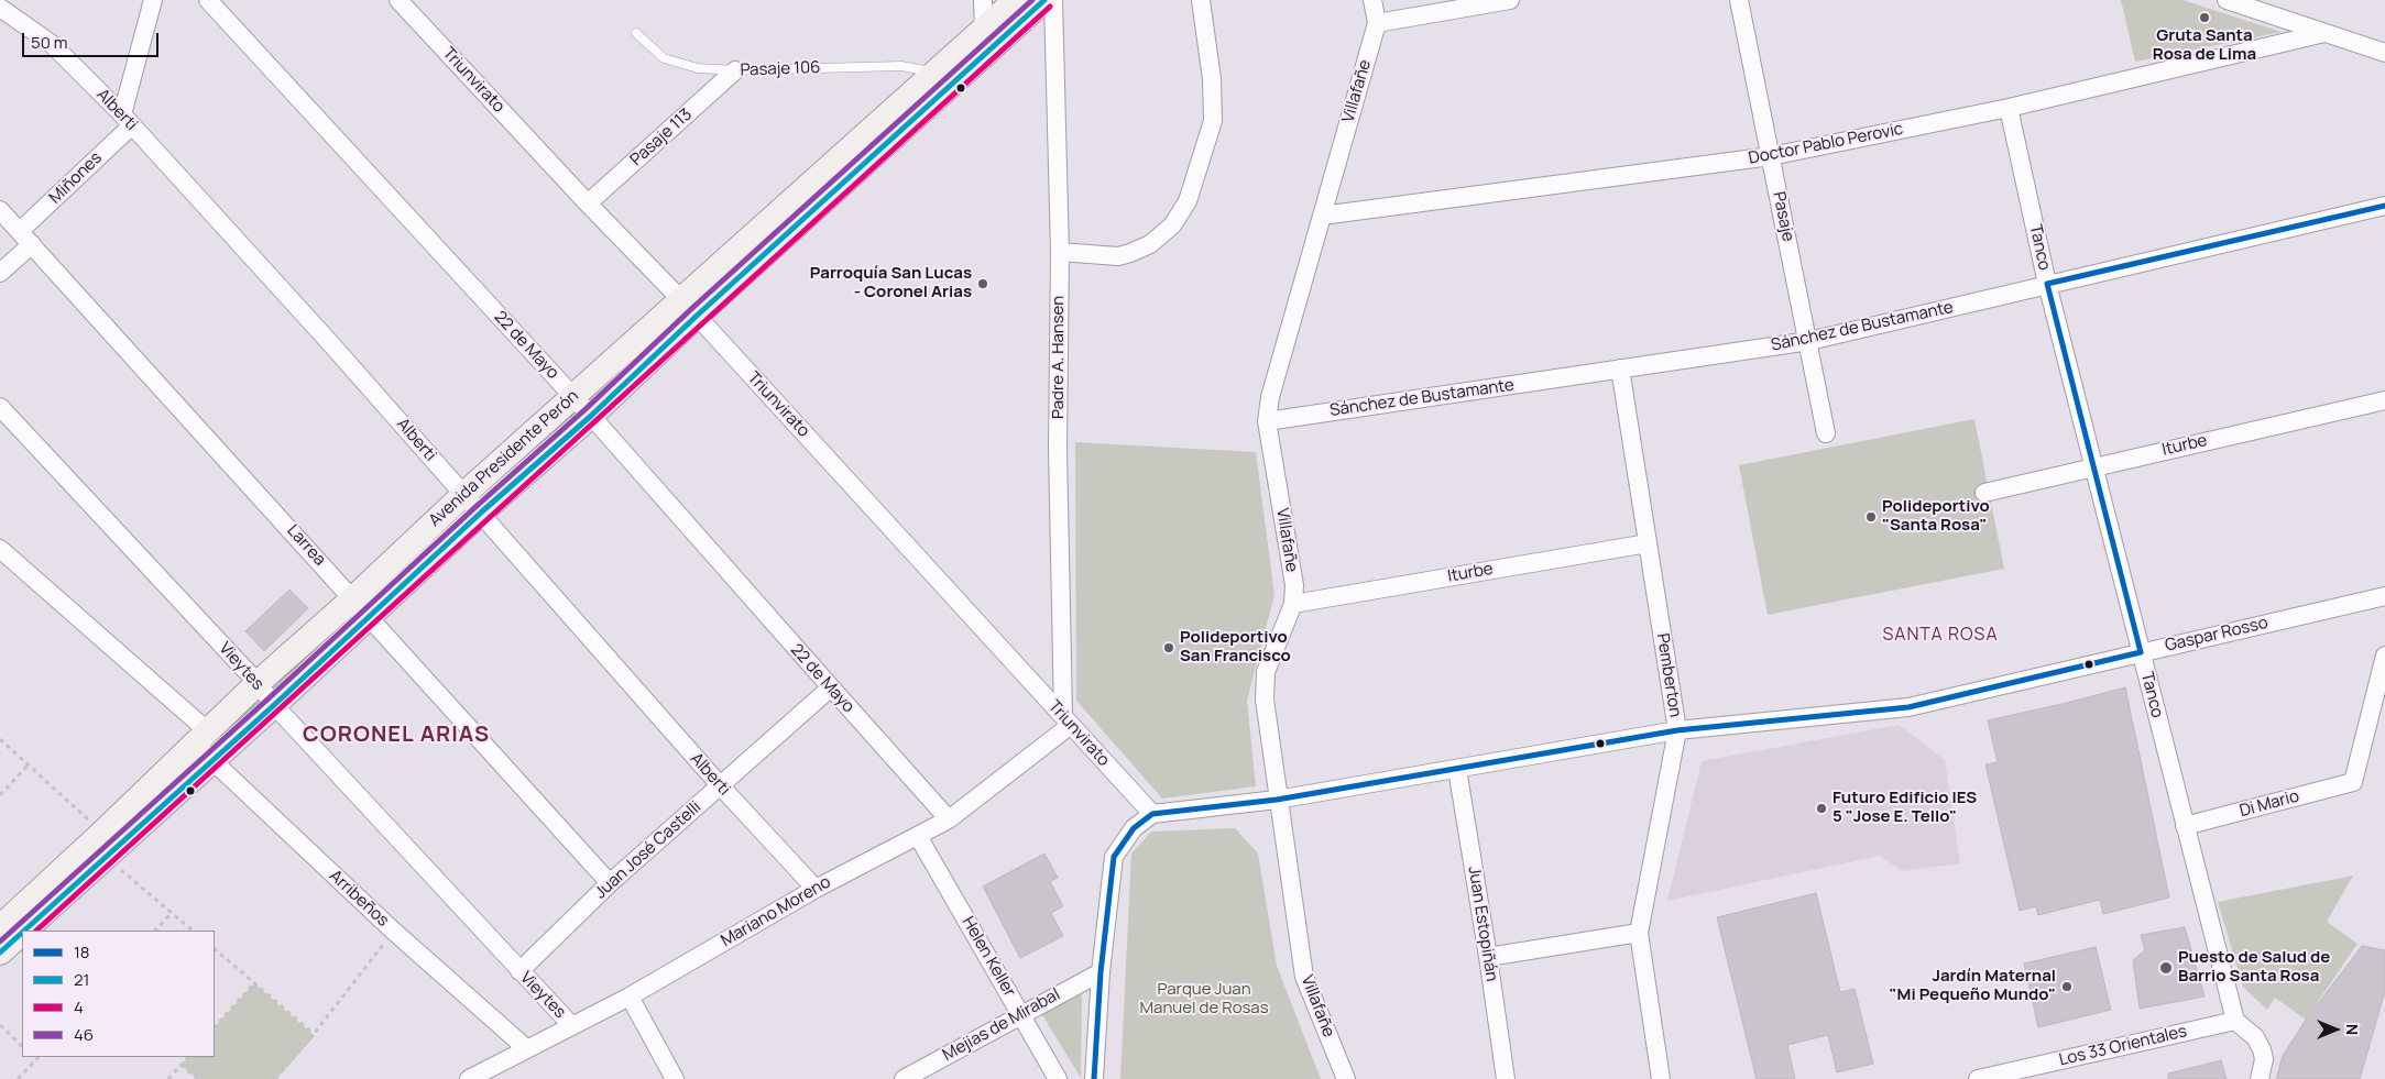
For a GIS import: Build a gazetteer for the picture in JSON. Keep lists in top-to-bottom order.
{
  "streets": {
    "main road": ["Avenida Presidente Perón"],
    "street": [
      "Triunvirato",
      "Villafañe",
      "Alberti",
      "Pasaje 113",
      "Doctor Pablo Perovic",
      "Miñones",
      "Pasaje",
      "Tanco",
      "Sánchez de Bustamante",
      "22 de Mayo",
      "Padre A. Hansen",
      "Iturbe",
      "Larrea",
      "Gaspar Rosso",
      "Vieytes",
      "Pemberton",
      "Di Mario",
      "Juan José Castelli",
      "Arribeños",
      "Mariano Moreno",
      "Juan Estopiñán",
      "Helen Keller",
      "Mejias de Mirabal",
      "Los 33 Orientales"
    ],
    "lane": ["Pasaje 106"]
  },
  "crossings": [
    ["Pasaje 106", "Pasaje 113"],
    ["Pasaje 106", "Avenida Presidente Perón"],
    ["Triunvirato", "Pasaje 113"],
    ["Triunvirato", "Padre A. Hansen"],
    ["Triunvirato", "Avenida Presidente Perón"],
    ["Triunvirato", "Gaspar Rosso"],
    ["Triunvirato", "Mariano Moreno"],
    ["Villafañe", "Doctor Pablo Perovic"],
    ["Villafañe", "Sánchez de Bustamante"],
    ["Villafañe", "Iturbe"],
    ["Villafañe", "Gaspar Rosso"],
    ["Alberti", "Miñones"],
    ["Alberti", "Avenida Presidente Perón"],
    ["Alberti", "Juan José Castelli"],
    ["Alberti", "Mariano Moreno"],
    ["Doctor Pablo Perovic", "Pasaje"],
    ["Doctor Pablo Perovic", "Tanco"],
    ["Miñones", "Larrea"],
    ["Pasaje", "Sánchez de Bustamante"],
    ["Tanco", "Sánchez de Bustamante"],
    ["Tanco", "Iturbe"],
    ["Tanco", "Gaspar Rosso"],
    ["Tanco", "Di Mario"],
    ["Tanco", "Los 33 Orientales"],
    ["Sánchez de Bustamante", "Pemberton"],
    ["22 de Mayo", "Avenida Presidente Perón"],
    ["22 de Mayo", "Juan José Castelli"],
    ["22 de Mayo", "Mariano Moreno"],
    ["Padre A. Hansen", "Mariano Moreno"],
    ["Iturbe", "Pemberton"],
    ["Avenida Presidente Perón", "Larrea"],
    ["Avenida Presidente Perón", "Vieytes"],
    ["Avenida Presidente Perón", "Arribeños"],
    ["Larrea", "Juan José Castelli"],
    ["Gaspar Rosso", "Pemberton"],
    ["Gaspar Rosso", "Juan Estopiñán"],
    ["Vieytes", "Juan José Castelli"],
    ["Vieytes", "Mariano Moreno"],
    ["Arribeños", "Mariano Moreno"],
    ["Mariano Moreno", "Helen Keller"],
    ["Helen Keller", "Mejias de Mirabal"]
  ],
  "districts": ["SANTA ROSA", "CORONEL ARIAS"],
  "parks": ["Parque Juan Manuel de Rosas"],
  "places": [
    "Gruta Santa Rosa de Lima",
    "Parroquía San Lucas - Coronel Arias",
    "Polideportivo \"Santa Rosa\"",
    "Polideportivo San Francisco",
    "Futuro Edificio IES 5 \"Jose E. Tello\"",
    "Puesto de Salud de Barrio Santa Rosa",
    "Jardín Maternal \"Mi Pequeño Mundo\""
  ],
  "lines": [
    "transit line 21",
    "transit line 46",
    "transit line 4",
    "transit line 18"
  ],
  "legend": [
    "18",
    "21",
    "4",
    "46"
  ],
  "scale_bar": "50 m",
  "north": "right"
}
